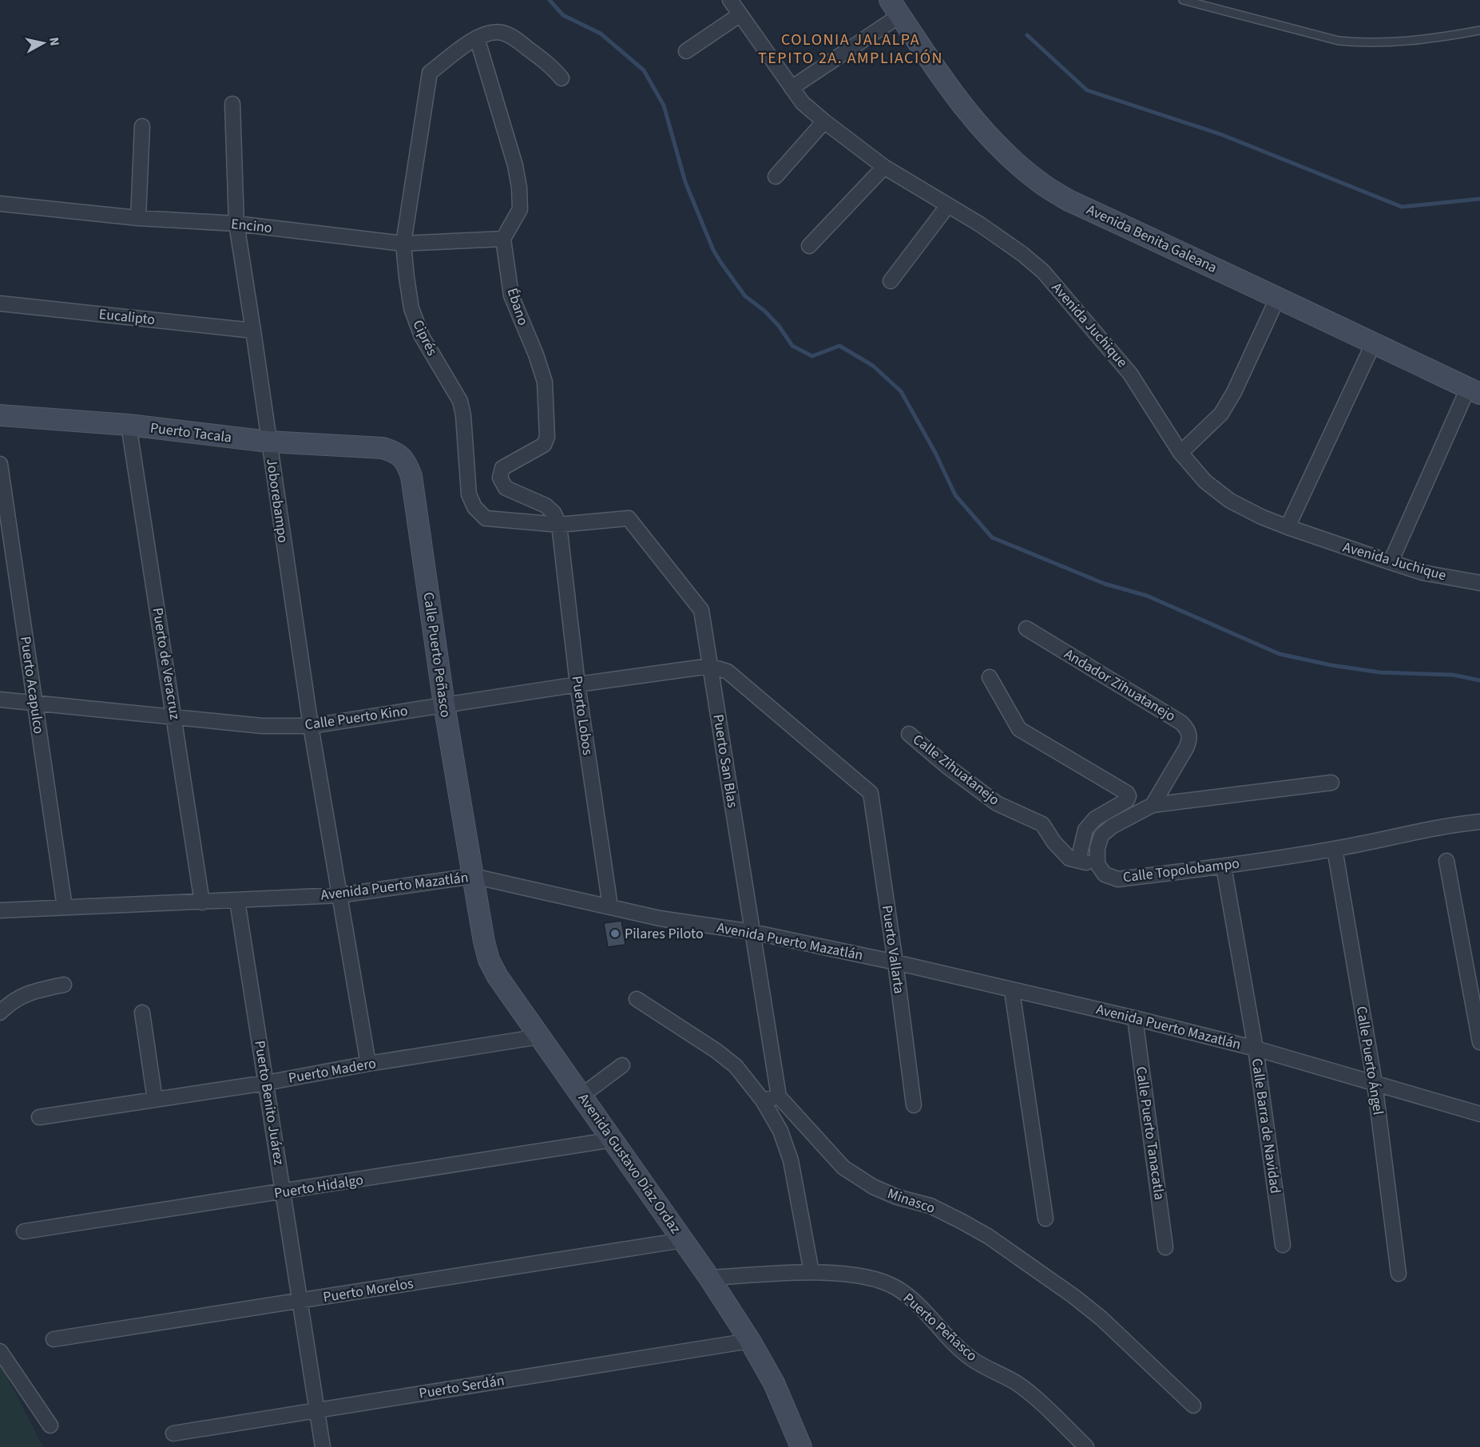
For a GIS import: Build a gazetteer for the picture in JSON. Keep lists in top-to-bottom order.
{
  "streets": {
    "street": [
      "Encino",
      "Avenida Benita Galeana",
      "Ébano",
      "Eucalipto",
      "Avenida Juchique",
      "Ciprés",
      "Puerto Tacala",
      "Joborebampo",
      "Calle Puerto Peñasco",
      "Puerto de Veracruz",
      "Puerto Acapulco",
      "Andador Zihuatanejo",
      "Puerto Lobos",
      "Calle Puerto Kino",
      "Puerto San Blas",
      "Calle Zihuatanejo",
      "Calle Topolobampo",
      "Avenida Puerto Mazatlán",
      "Puerto Vallarta",
      "Calle Puerto Ángel",
      "Puerto Madero",
      "Puerto Benito Juárez",
      "Calle Barra de Navidad",
      "Calle Puerto Tanacatla",
      "Avenida Gustavo Díaz Ordaz",
      "Puerto Hidalgo",
      "Minasco",
      "Puerto Morelos",
      "Puerto Peñasco",
      "Puerto Serdán"
    ]
  },
  "crossings": [
    ["Encino", "Ébano"],
    ["Encino", "Ciprés"],
    ["Encino", "Joborebampo"],
    ["Ébano", "Ciprés"],
    ["Ébano", "Puerto Lobos"],
    ["Ébano", "Puerto San Blas"],
    ["Eucalipto", "Joborebampo"],
    ["Ciprés", "Puerto Lobos"],
    ["Ciprés", "Puerto San Blas"],
    ["Puerto Tacala", "Joborebampo"],
    ["Puerto Tacala", "Calle Puerto Peñasco"],
    ["Puerto Tacala", "Puerto de Veracruz"],
    ["Joborebampo", "Calle Puerto Kino"],
    ["Joborebampo", "Avenida Puerto Mazatlán"],
    ["Joborebampo", "Puerto Madero"],
    ["Calle Puerto Peñasco", "Calle Puerto Kino"],
    ["Calle Puerto Peñasco", "Avenida Puerto Mazatlán"],
    ["Calle Puerto Peñasco", "Avenida Gustavo Díaz Ordaz"],
    ["Puerto de Veracruz", "Calle Puerto Kino"],
    ["Puerto de Veracruz", "Avenida Puerto Mazatlán"],
    ["Puerto Acapulco", "Calle Puerto Kino"],
    ["Puerto Acapulco", "Avenida Puerto Mazatlán"],
    ["Puerto Lobos", "Calle Puerto Kino"],
    ["Puerto Lobos", "Puerto San Blas"],
    ["Puerto Lobos", "Avenida Puerto Mazatlán"],
    ["Calle Puerto Kino", "Puerto San Blas"],
    ["Calle Puerto Kino", "Puerto Vallarta"],
    ["Puerto San Blas", "Avenida Puerto Mazatlán"],
    ["Puerto San Blas", "Puerto Vallarta"],
    ["Puerto San Blas", "Minasco"],
    ["Calle Zihuatanejo", "Calle Topolobampo"],
    ["Calle Topolobampo", "Calle Puerto Ángel"],
    ["Calle Topolobampo", "Calle Barra de Navidad"],
    ["Avenida Puerto Mazatlán", "Puerto Vallarta"],
    ["Avenida Puerto Mazatlán", "Calle Puerto Ángel"],
    ["Avenida Puerto Mazatlán", "Puerto Benito Juárez"],
    ["Avenida Puerto Mazatlán", "Calle Barra de Navidad"],
    ["Avenida Puerto Mazatlán", "Calle Puerto Tanacatla"],
    ["Avenida Puerto Mazatlán", "Avenida Gustavo Díaz Ordaz"],
    ["Puerto Madero", "Puerto Benito Juárez"],
    ["Puerto Madero", "Avenida Gustavo Díaz Ordaz"],
    ["Puerto Benito Juárez", "Puerto Hidalgo"],
    ["Puerto Benito Juárez", "Puerto Morelos"],
    ["Puerto Benito Juárez", "Puerto Serdán"],
    ["Avenida Gustavo Díaz Ordaz", "Puerto Hidalgo"],
    ["Avenida Gustavo Díaz Ordaz", "Puerto Morelos"],
    ["Avenida Gustavo Díaz Ordaz", "Puerto Peñasco"],
    ["Avenida Gustavo Díaz Ordaz", "Puerto Serdán"]
  ],
  "districts": ["COLONIA JALALPA TEPITO 2A. AMPLIACIÓN"],
  "places": ["Pilares Piloto"],
  "north": "right"
}
